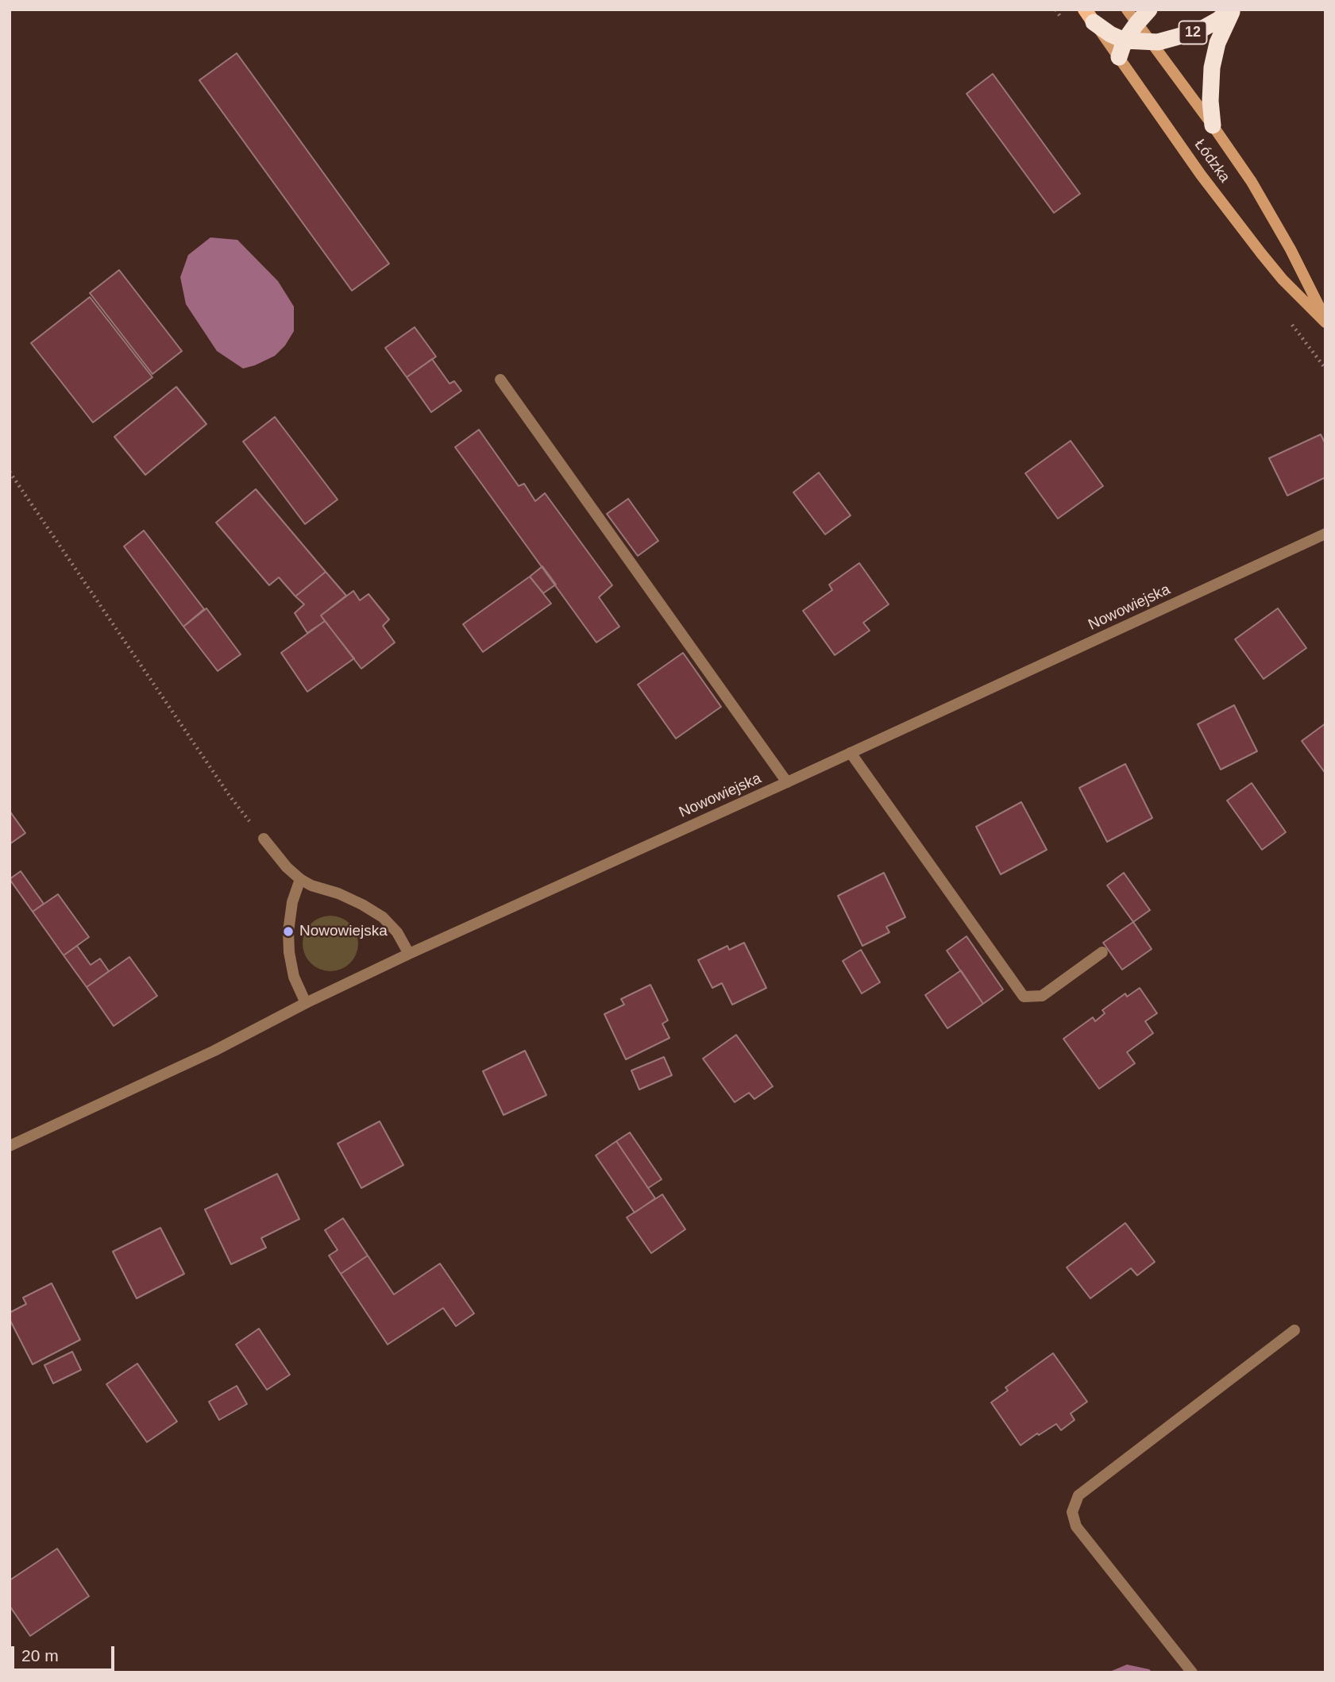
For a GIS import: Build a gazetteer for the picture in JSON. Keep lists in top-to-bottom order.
{
  "streets": {
    "highway": ["12"],
    "main road": ["Łódzka"],
    "street": ["Nowowiejska"]
  },
  "crossings": [
    ["12", "Łódzka"]
  ],
  "places": ["Nowowiejska"],
  "scale_bar": "20 m"
}
